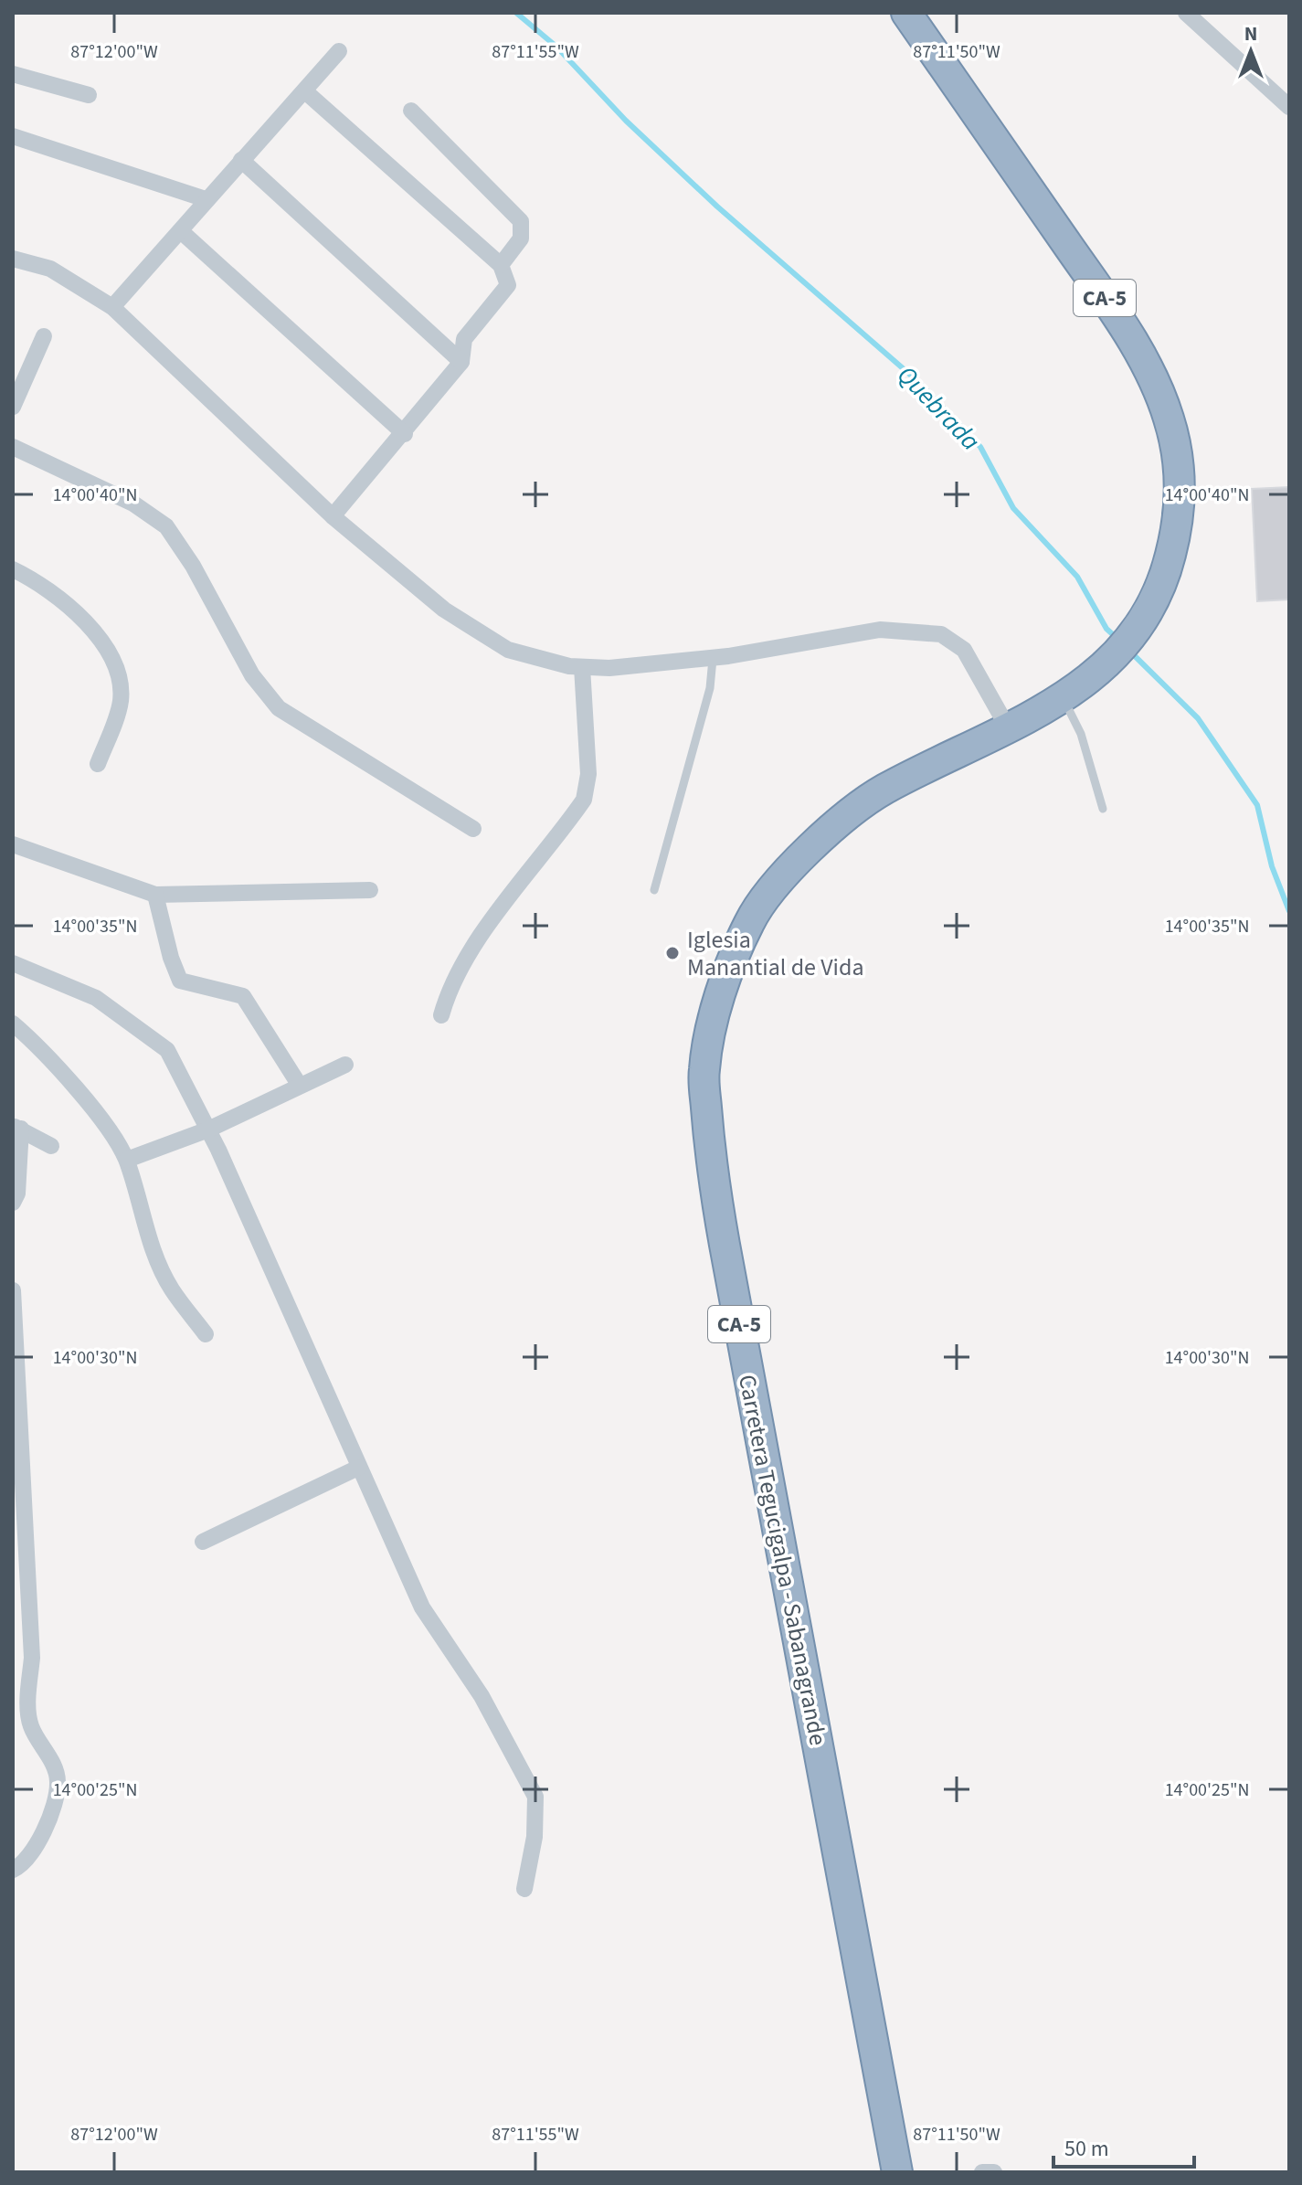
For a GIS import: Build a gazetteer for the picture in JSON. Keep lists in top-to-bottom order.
{
  "streets": {
    "highway": ["CA-5", "Carretera Tegucigalpa - Sabanagrande"]
  },
  "water": ["Quebrada"],
  "places": ["Iglesia Manantial de Vida"],
  "scale_bar": "50 m",
  "north": "top",
  "coordinates": [
    "87°12'00\"W",
    "87°11'55\"W",
    "87°11'50\"W",
    "14°00'40\"N",
    "14°00'35\"N",
    "14°00'30\"N",
    "14°00'25\"N"
  ]
}
